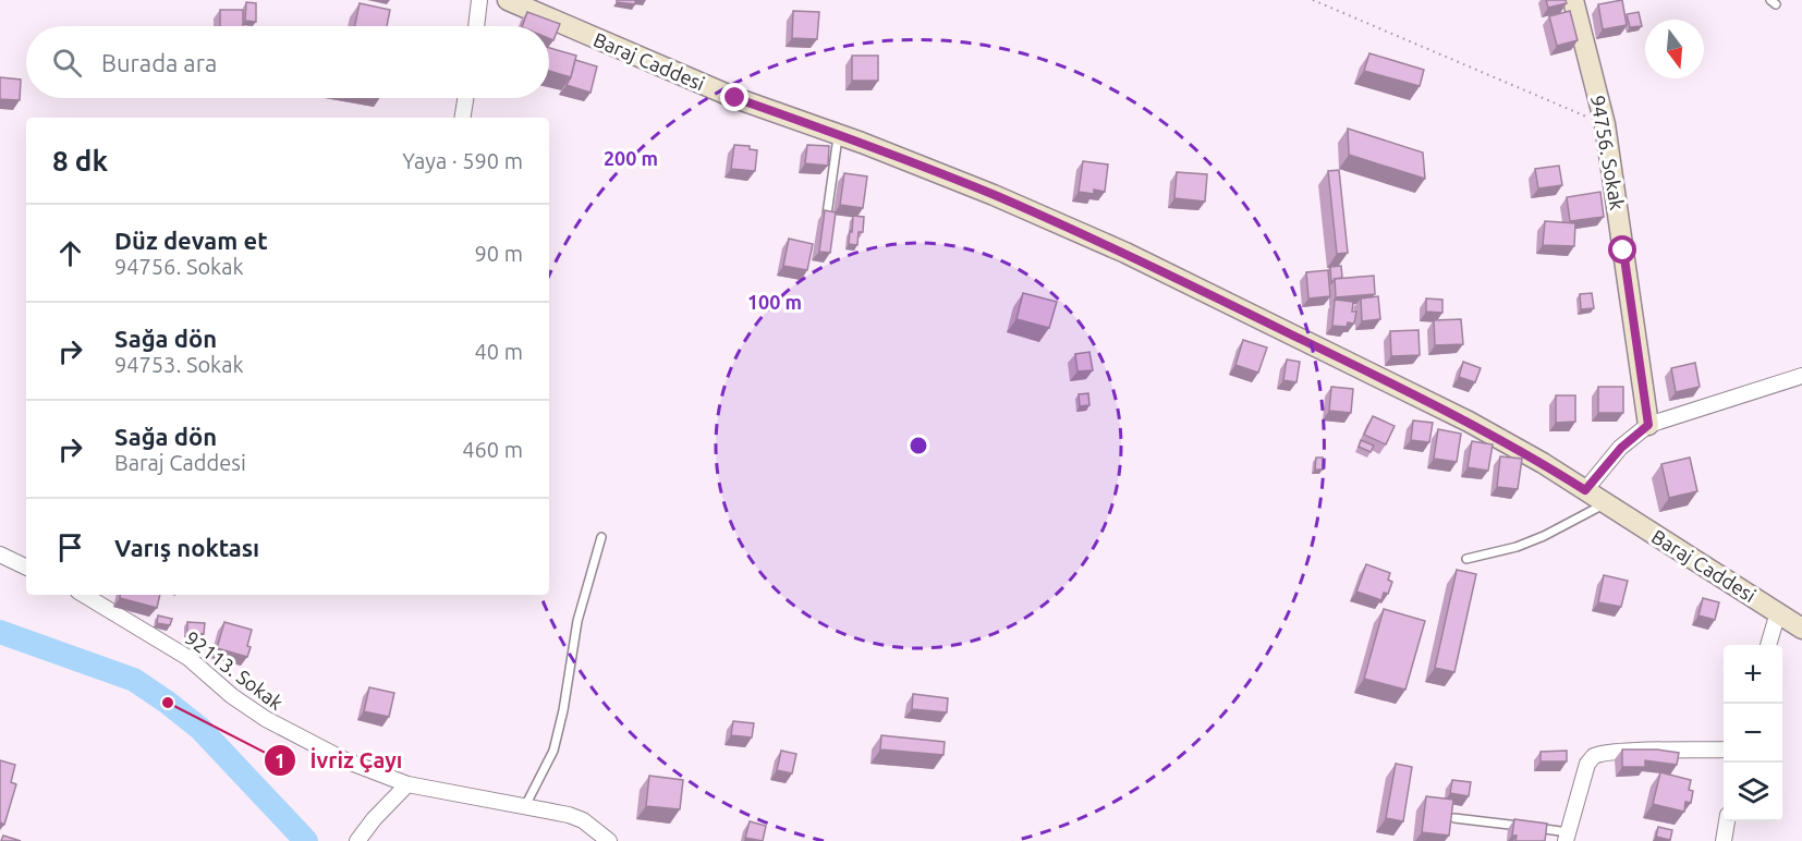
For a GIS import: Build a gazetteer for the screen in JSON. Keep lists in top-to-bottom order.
{
  "streets": {
    "main road": ["Baraj Caddesi", "94756. Sokak"],
    "street": ["92113. Sokak"]
  },
  "places": ["İvriz Çayı"],
  "north": "bottom",
  "page": {
    "search": "Burada ara",
    "heading": ["8 dk", "Yaya · 590 m"],
    "list": [
      ["Düz devam et", "94756. Sokak", "90 m"],
      ["Sağa dön", "94753. Sokak", "40 m"],
      ["Sağa dön", "Baraj Caddesi", "460 m"],
      "Varış noktası"
    ],
    "map_buttons": ["+", "−"]
  },
  "rings": ["200 m", "100 m"]
}
